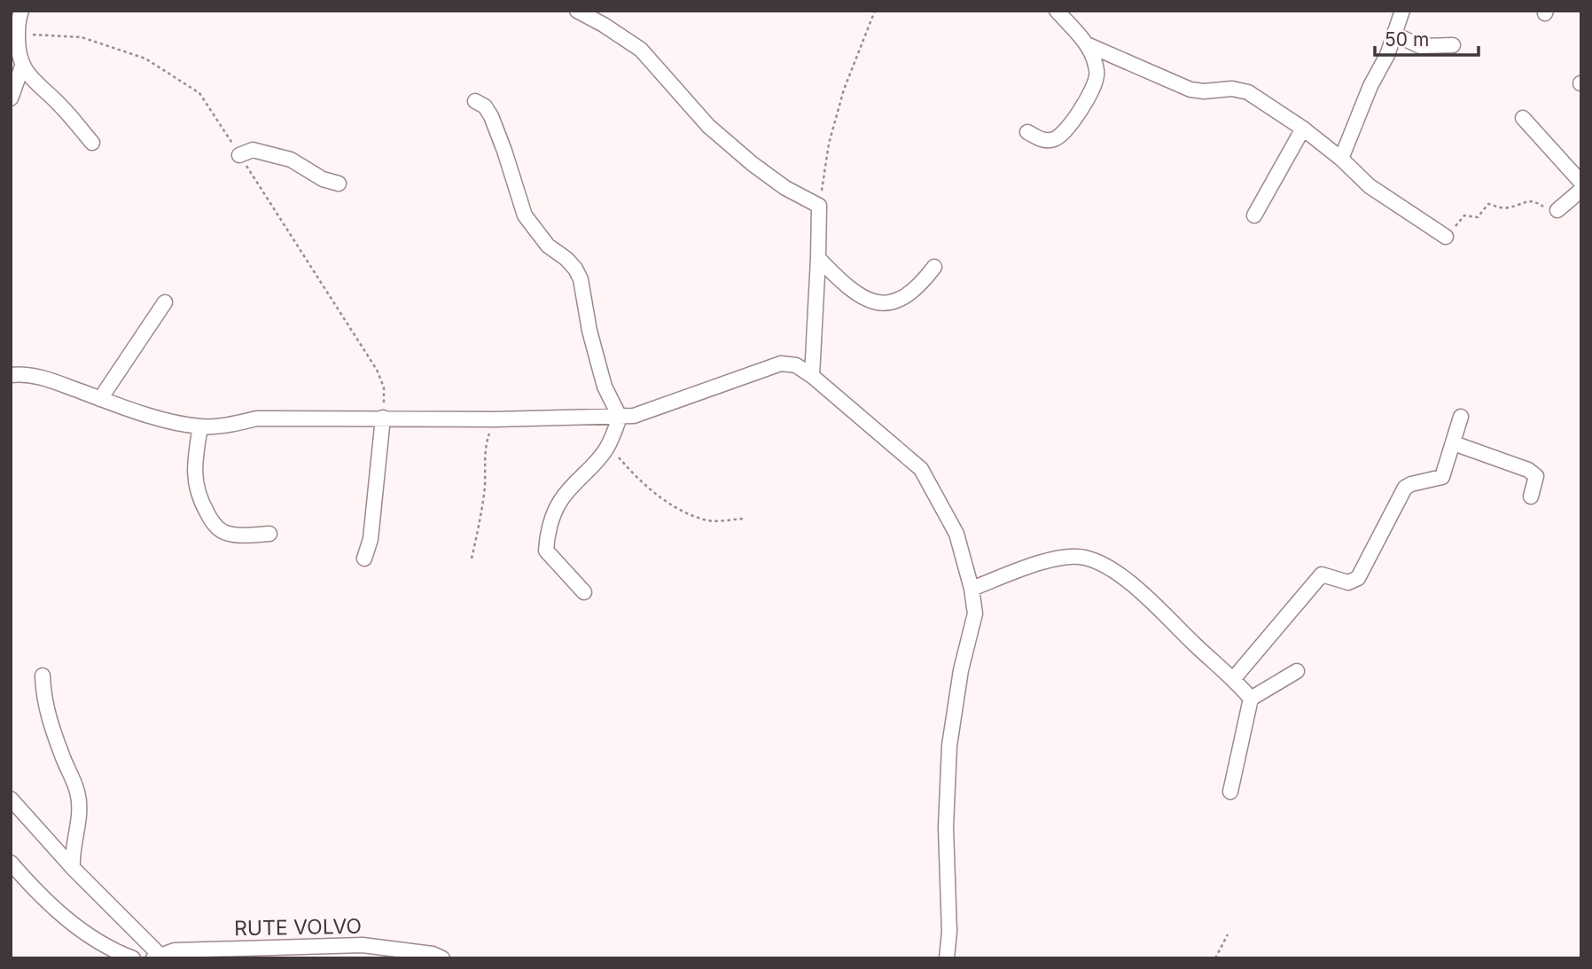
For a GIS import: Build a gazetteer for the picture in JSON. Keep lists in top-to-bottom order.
{
  "streets": {
    "street": ["RUTE VOLVO"]
  },
  "scale_bar": "50 m"
}
